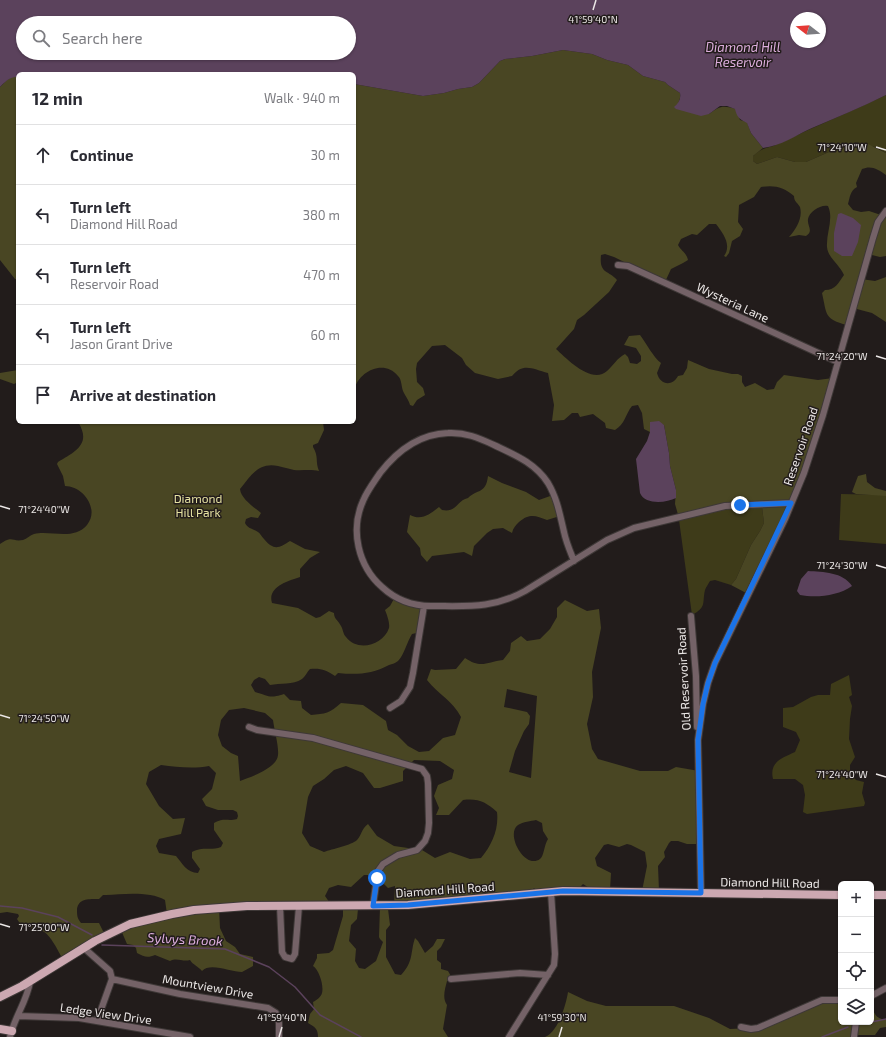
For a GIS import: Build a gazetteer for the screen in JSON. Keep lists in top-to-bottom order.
{
  "streets": {
    "main road": ["Diamond Hill Road"],
    "street": [
      "Wysteria Lane",
      "Reservoir Road",
      "Old Reservoir Road",
      "Mountview Drive",
      "Ledge View Drive"
    ]
  },
  "crossings": [
    ["Wysteria Lane", "Reservoir Road"],
    ["Reservoir Road", "Old Reservoir Road"],
    ["Reservoir Road", "Diamond Hill Road"]
  ],
  "water": ["Diamond Hill Reservoir", "Sylvys Brook"],
  "parks": ["Diamond Hill Park"],
  "north": "left",
  "page": {
    "search": "Search here",
    "heading": ["12 min", "Walk · 940 m"],
    "list": [
      ["Continue", "30 m"],
      ["Turn left", "Diamond Hill Road", "380 m"],
      ["Turn left", "Reservoir Road", "470 m"],
      ["Turn left", "Jason Grant Drive", "60 m"],
      "Arrive at destination"
    ],
    "map_buttons": ["+", "−"]
  },
  "coordinates": [
    "41°59'40\"N",
    "71°24'10\"W",
    "71°24'20\"W",
    "71°24'40\"W",
    "71°24'30\"W",
    "71°24'50\"W",
    "71°25'00\"W",
    "41°59'30\"N"
  ]
}
